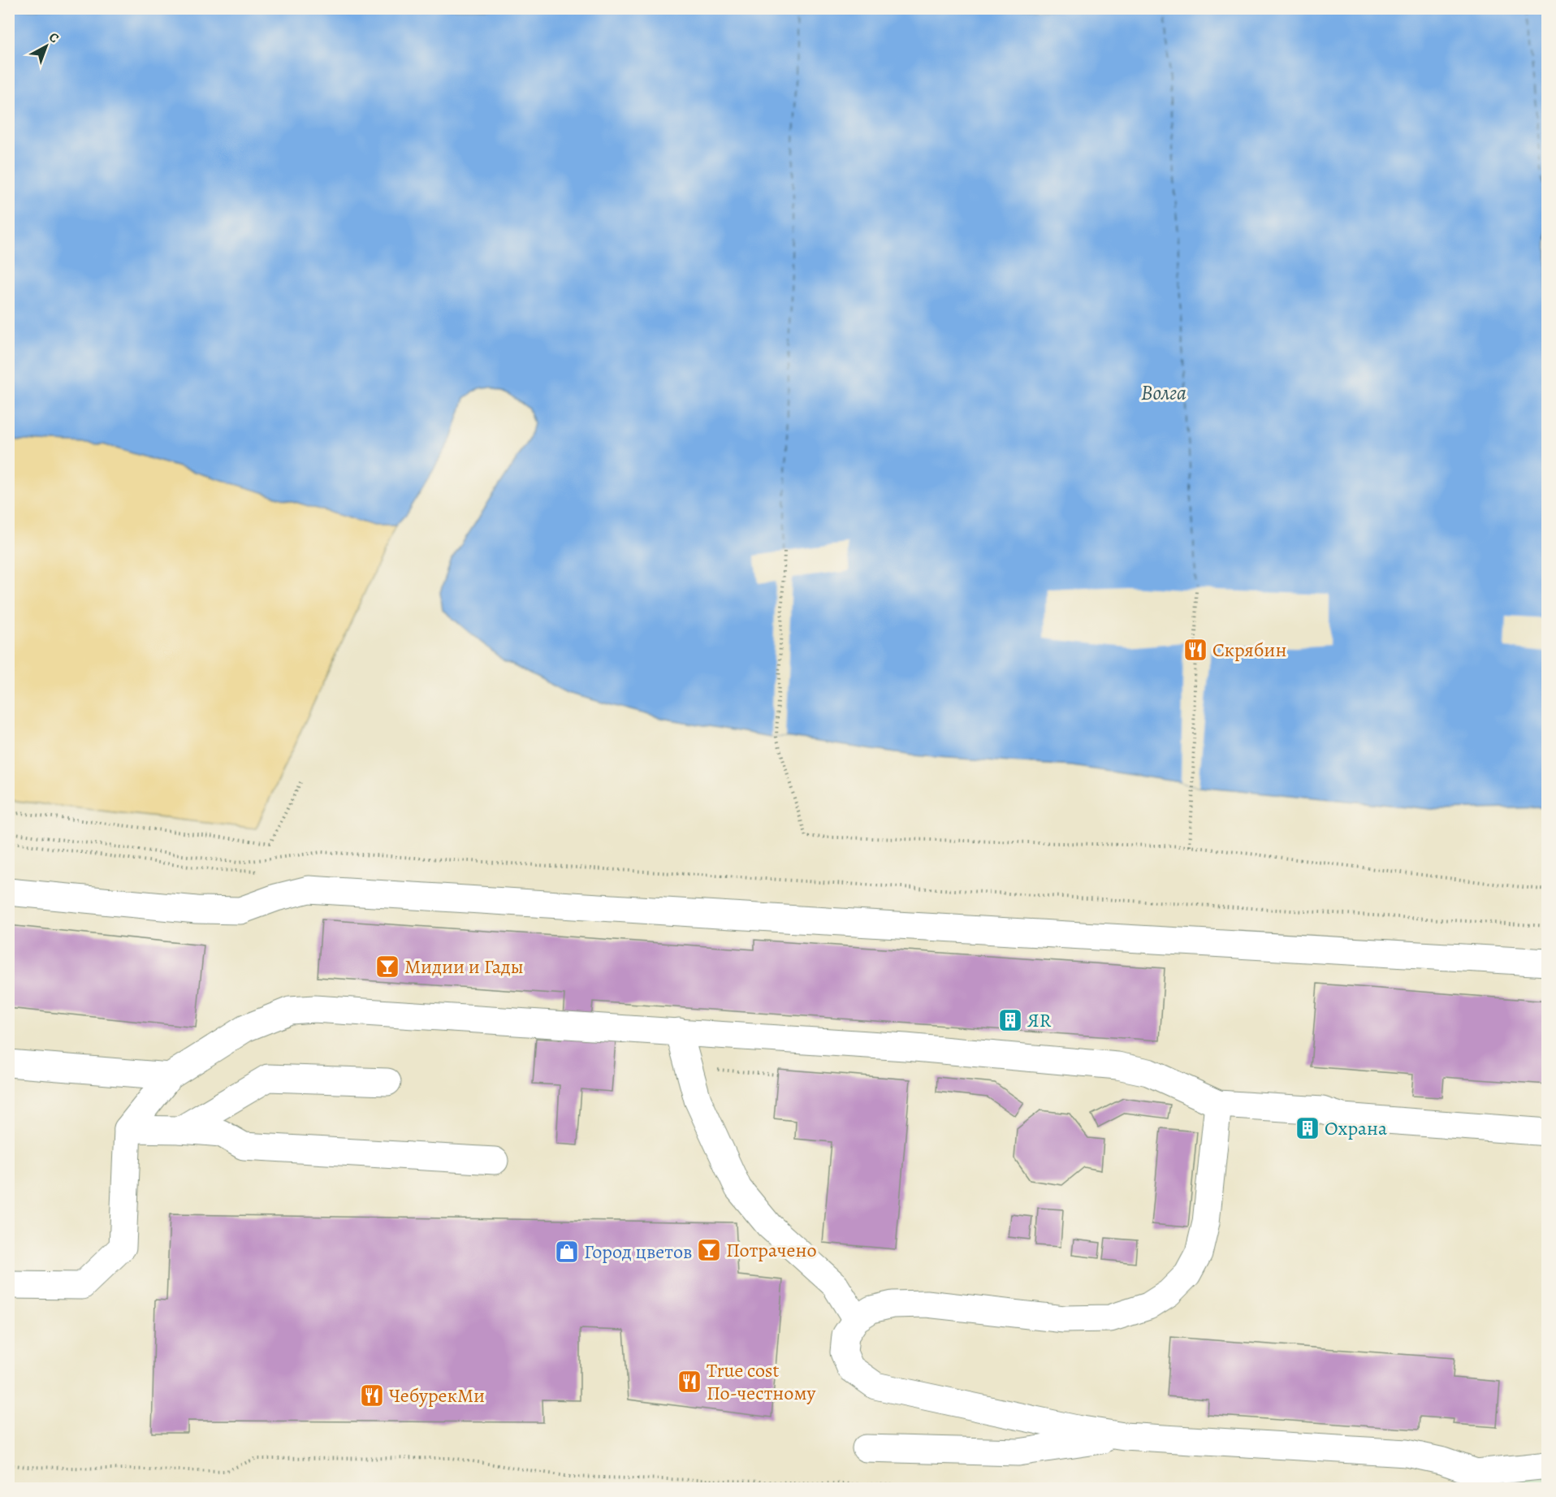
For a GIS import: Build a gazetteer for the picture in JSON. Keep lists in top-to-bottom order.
{
  "water": ["Волга"],
  "places": {
    "restaurant": ["Скрябин", "True cost По-честному", "ЧебурекМи"],
    "bar": ["Мидии и Гады", "Потрачено"],
    "building": ["ЯR", "Охрана"],
    "shop": ["Город цветов"]
  },
  "north": "top right"
}
